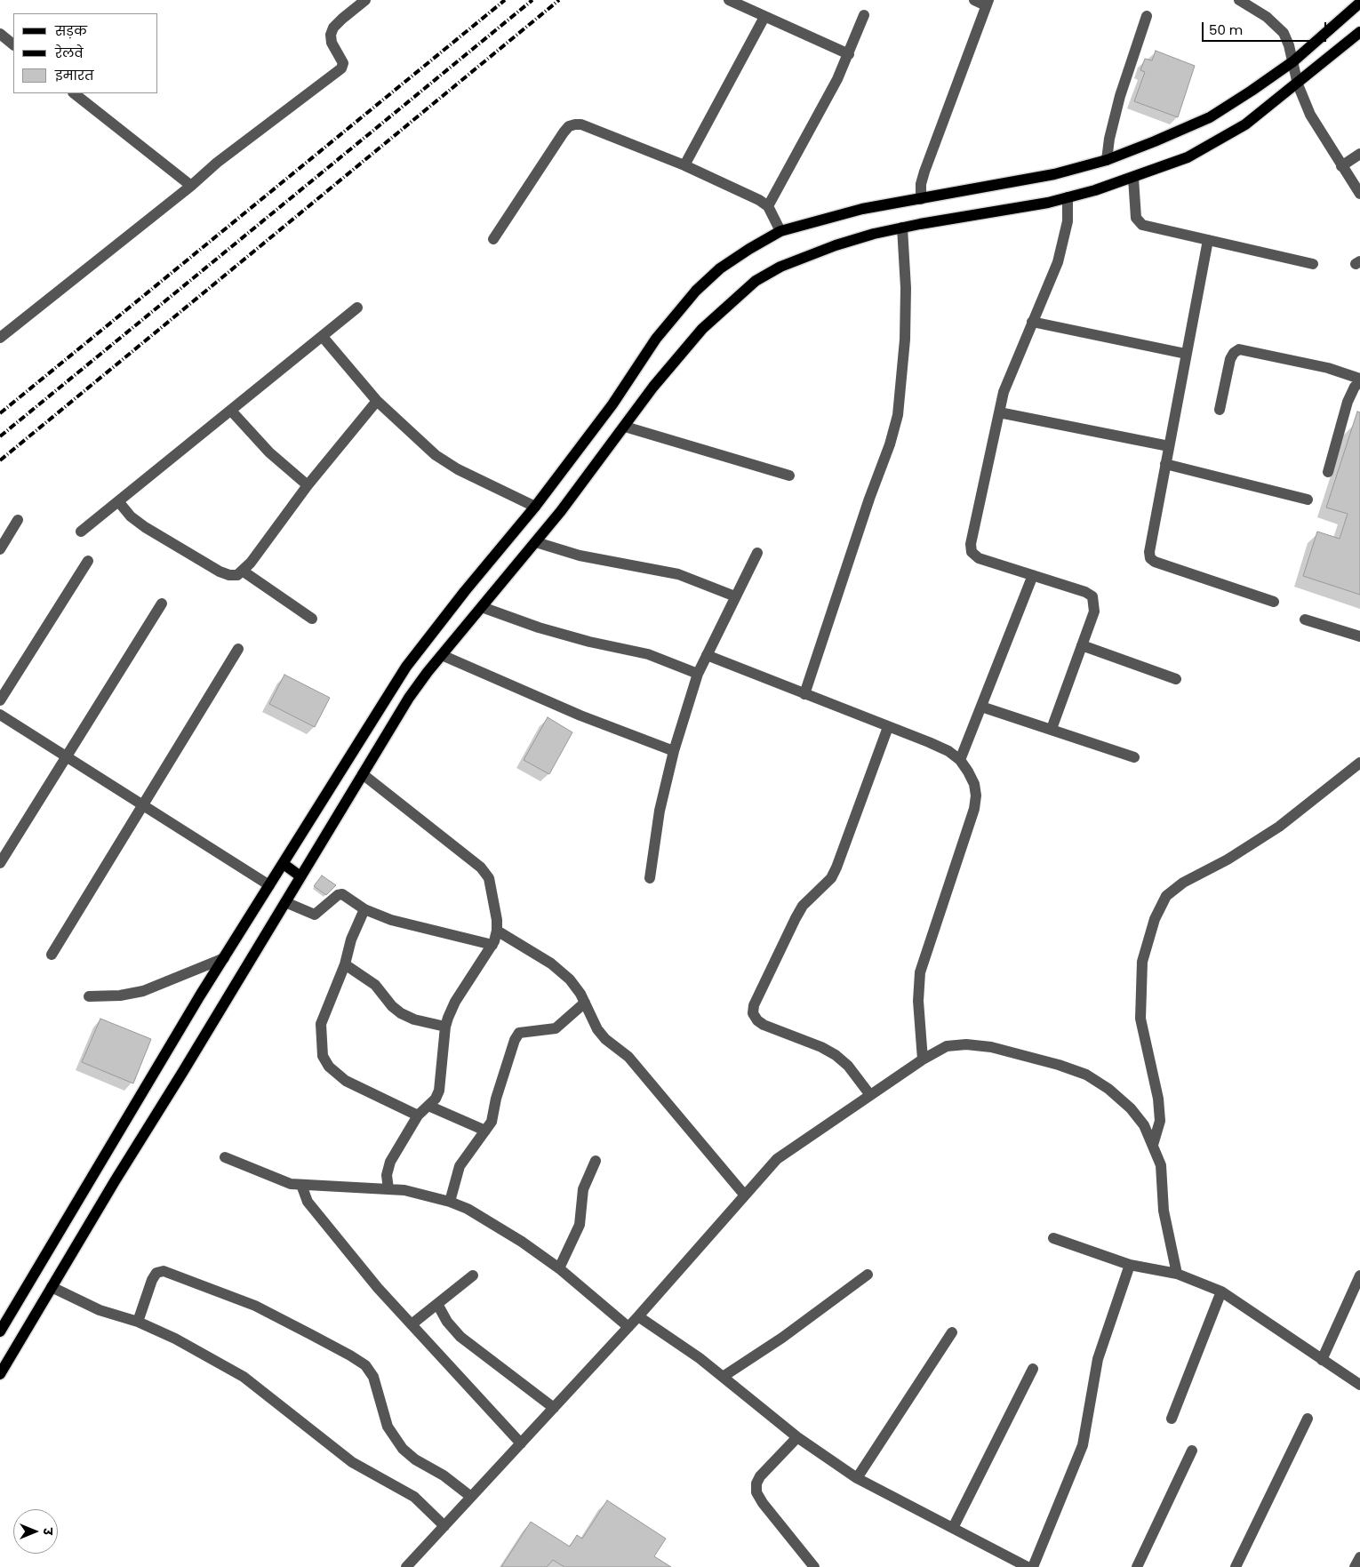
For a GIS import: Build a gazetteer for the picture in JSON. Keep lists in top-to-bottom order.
{
  "legend": ["सड़क", "रेलवे", "इमारत"],
  "scale_bar": "50 m",
  "north": "right"
}
